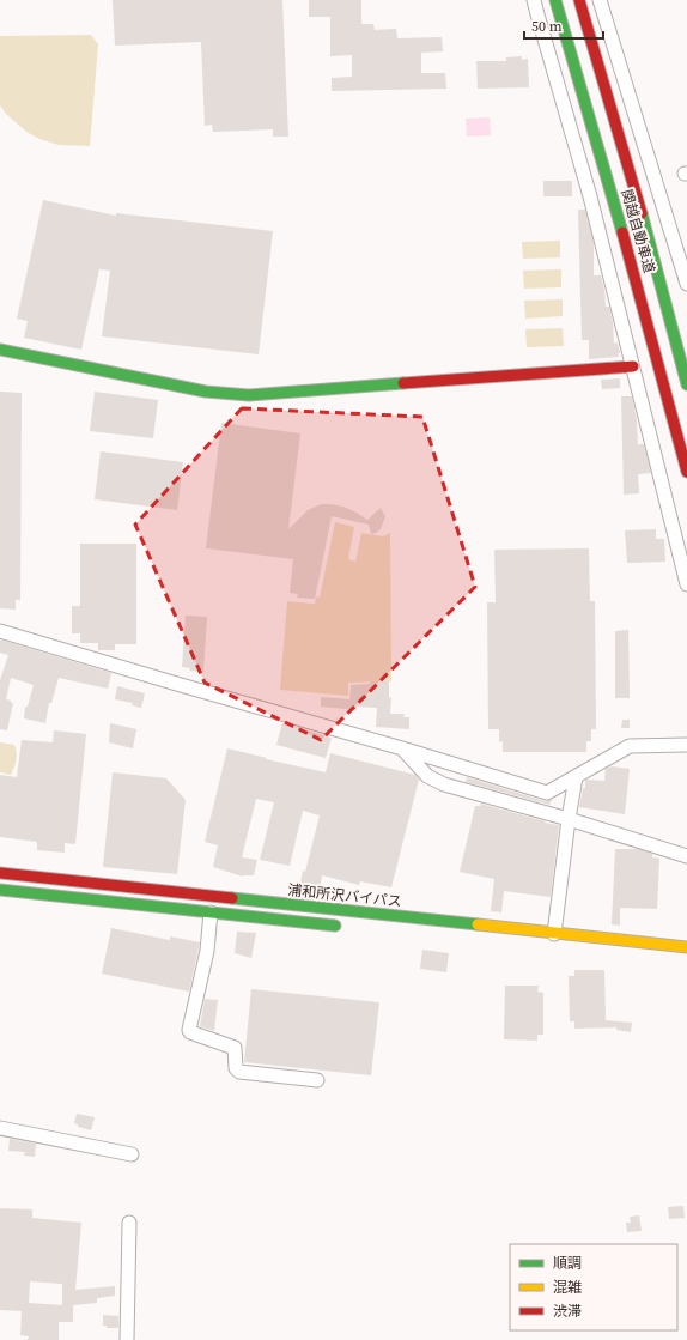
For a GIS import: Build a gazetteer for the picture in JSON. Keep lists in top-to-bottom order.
{
  "streets": {
    "main road": ["関越自動車道", "浦和所沢バイパス"]
  },
  "legend": ["順調", "混雑", "渋滞"],
  "scale_bar": "50 m"
}
